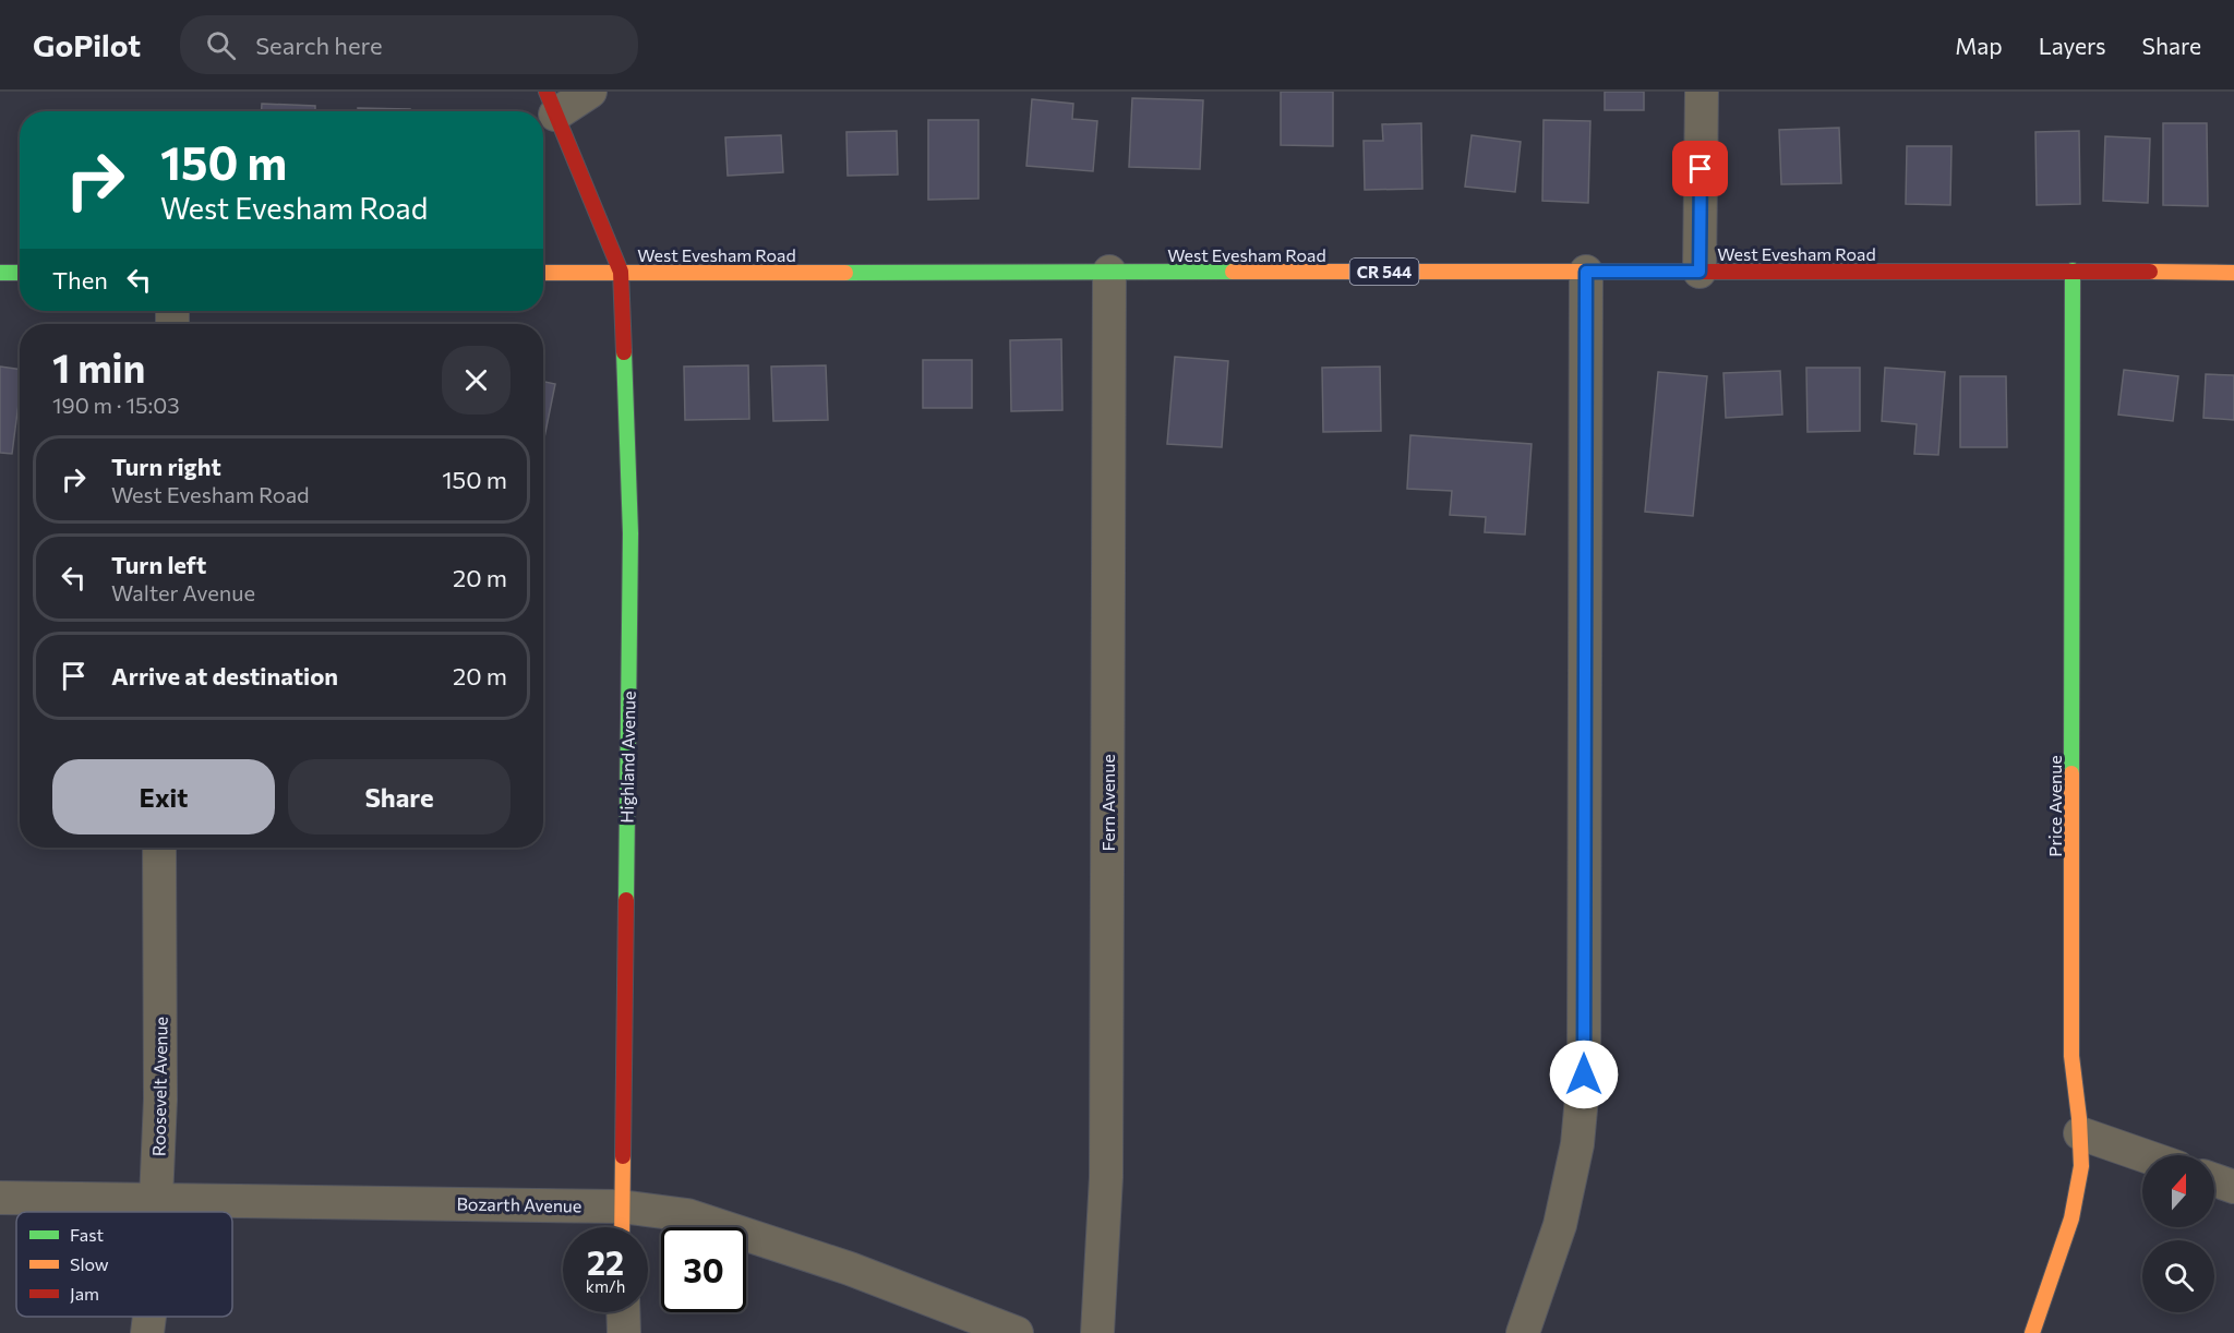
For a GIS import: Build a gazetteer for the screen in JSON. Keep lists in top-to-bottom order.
{
  "streets": {
    "street": [
      "West Evesham Road",
      "CR 544",
      "Highland Avenue",
      "Fern Avenue",
      "Price Avenue",
      "Roosevelt Avenue",
      "Bozarth Avenue"
    ]
  },
  "crossings": [
    ["West Evesham Road", "Highland Avenue"],
    ["West Evesham Road", "Fern Avenue"],
    ["West Evesham Road", "Price Avenue"],
    ["Highland Avenue", "Bozarth Avenue"],
    ["Roosevelt Avenue", "Bozarth Avenue"]
  ],
  "legend": ["Fast", "Slow", "Jam"],
  "north": "top",
  "page": {
    "header": "GoPilot",
    "search": "Search here",
    "nav": ["Map", "Layers", "Share"],
    "turn": ["150 m", "West Evesham Road"],
    "then": "Then",
    "heading": ["1 min", "190 m · 15:03"],
    "list": [
      {
        "name": "Turn right",
        "note": "West Evesham Road",
        "value": "150 m"
      },
      {
        "name": "Turn left",
        "note": "Walter Avenue",
        "value": "20 m"
      },
      {
        "name": "Arrive at destination",
        "value": "20 m"
      }
    ],
    "buttons": ["Exit", "Share"],
    "speed": "22 km/h",
    "limit": "30"
  }
}
